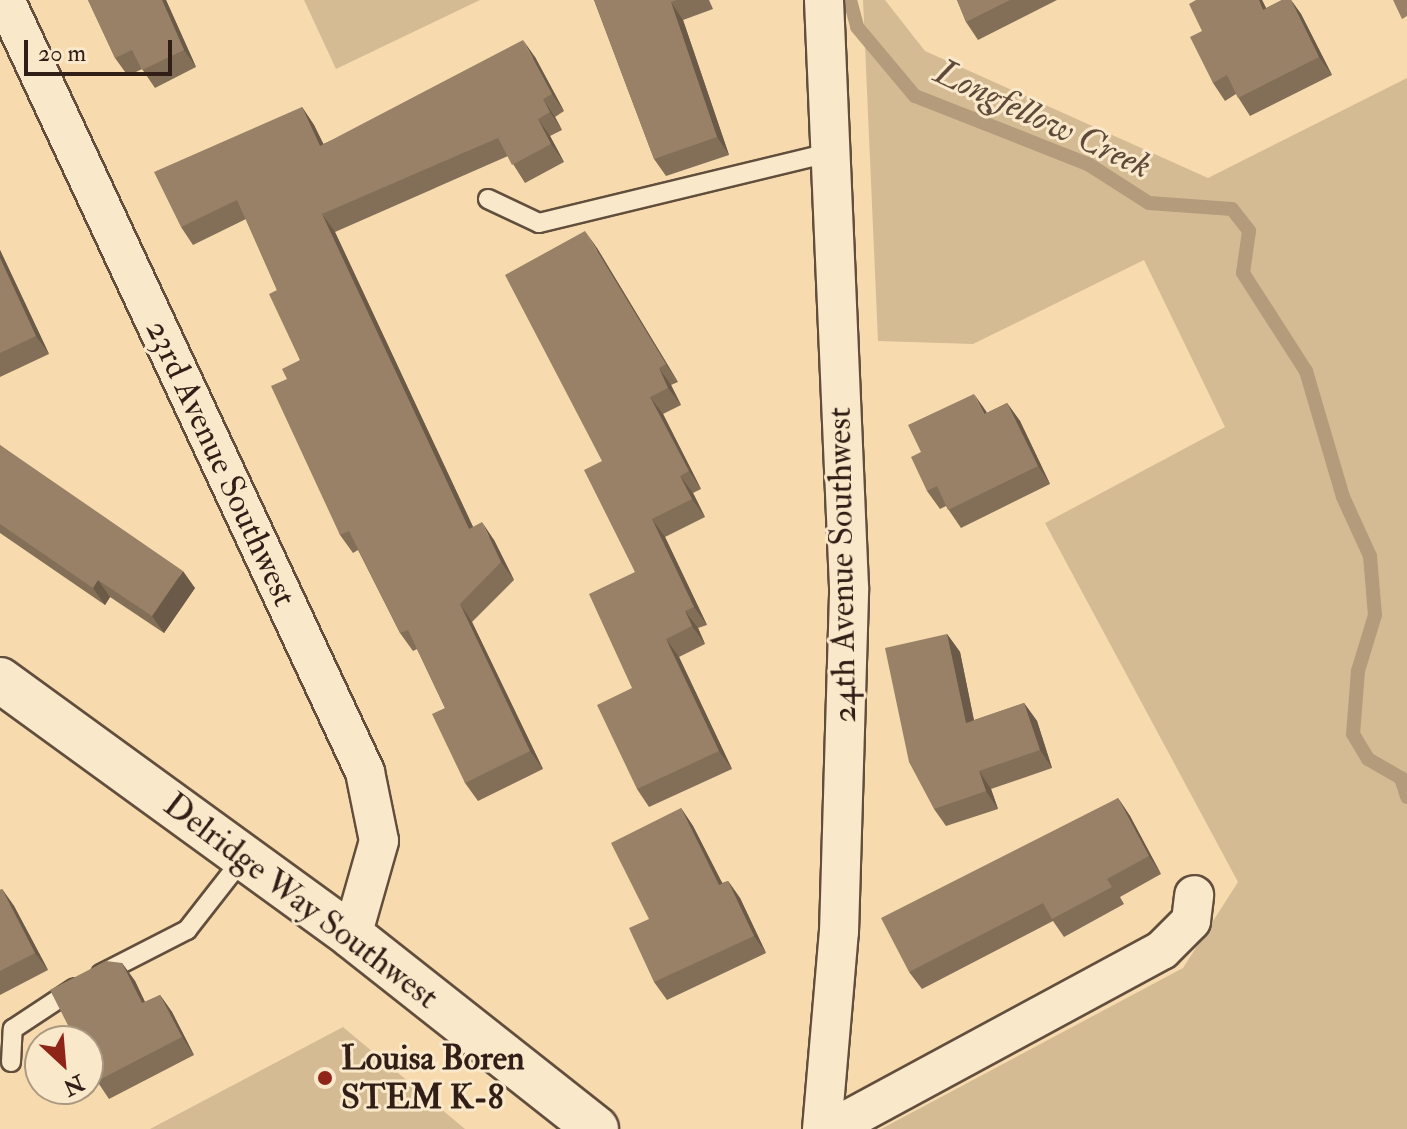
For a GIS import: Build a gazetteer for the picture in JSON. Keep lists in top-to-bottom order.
{
  "streets": {
    "main road": ["Delridge Way Southwest"],
    "street": ["23rd Avenue Southwest", "24th Avenue Southwest"]
  },
  "crossings": [
    ["23rd Avenue Southwest", "Delridge Way Southwest"]
  ],
  "water": ["Longfellow Creek"],
  "places": ["Louisa Boren STEM K-8"],
  "scale_bar": "20 m",
  "north": "bottom right"
}
